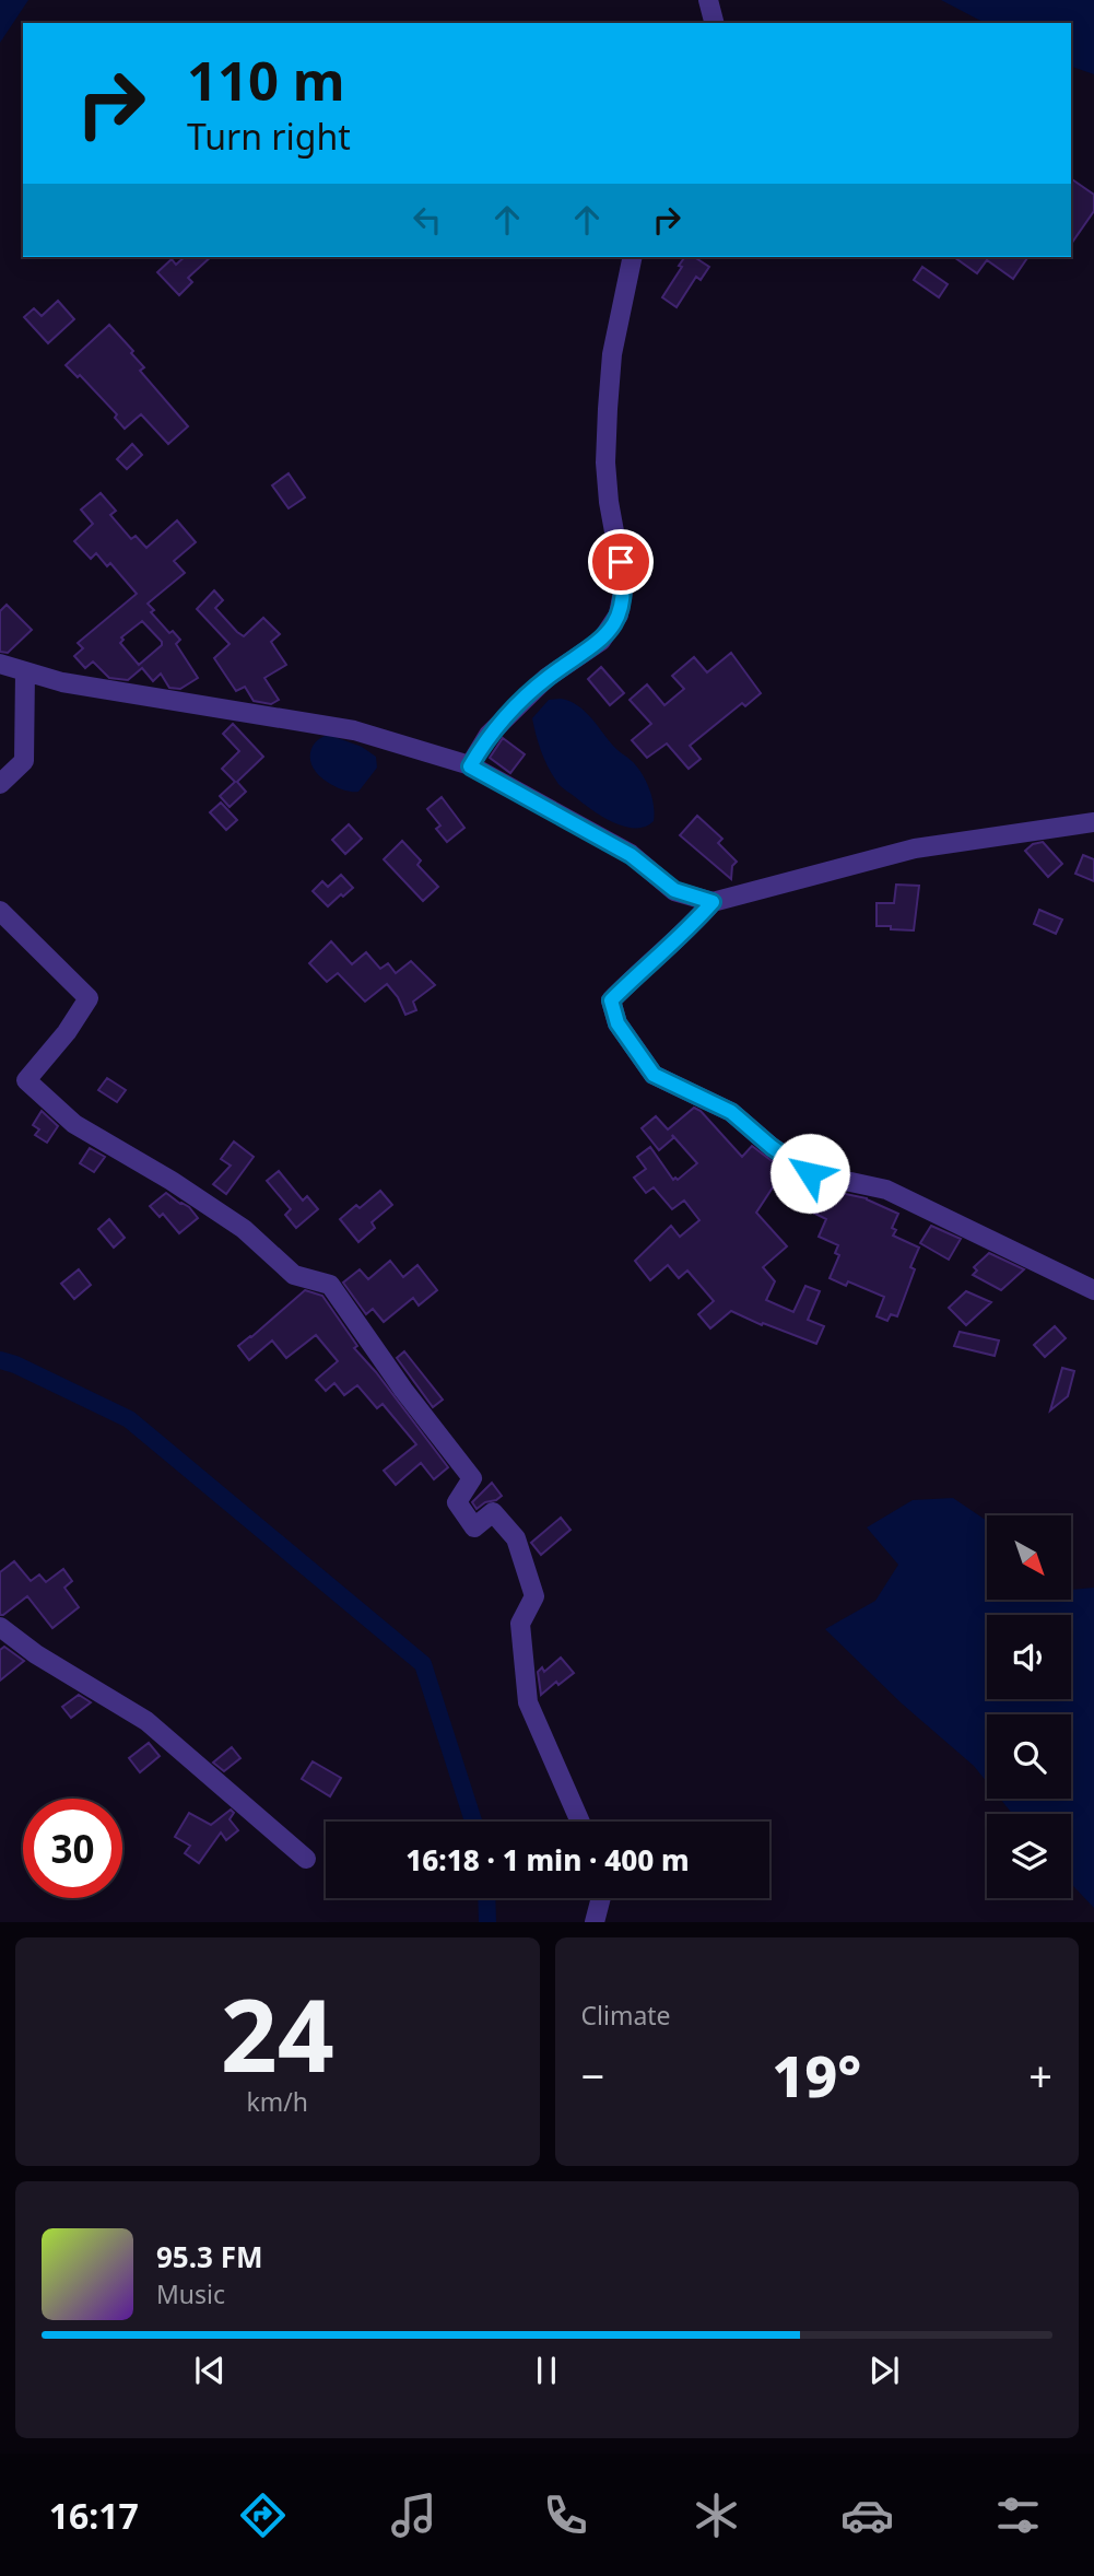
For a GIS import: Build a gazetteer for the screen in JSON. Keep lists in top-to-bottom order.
{
  "north": "bottom right",
  "page": {
    "turn": ["110 m", "Turn right"],
    "limit": "30",
    "trip": "16:18 · 1 min · 400 m",
    "tile": [
      ["24", "km/h"],
      "Climate"
    ],
    "heat": ["−", "19°", "+"],
    "song": ["95.3 FM", "Music"],
    "tabs": "16:17"
  }
}
